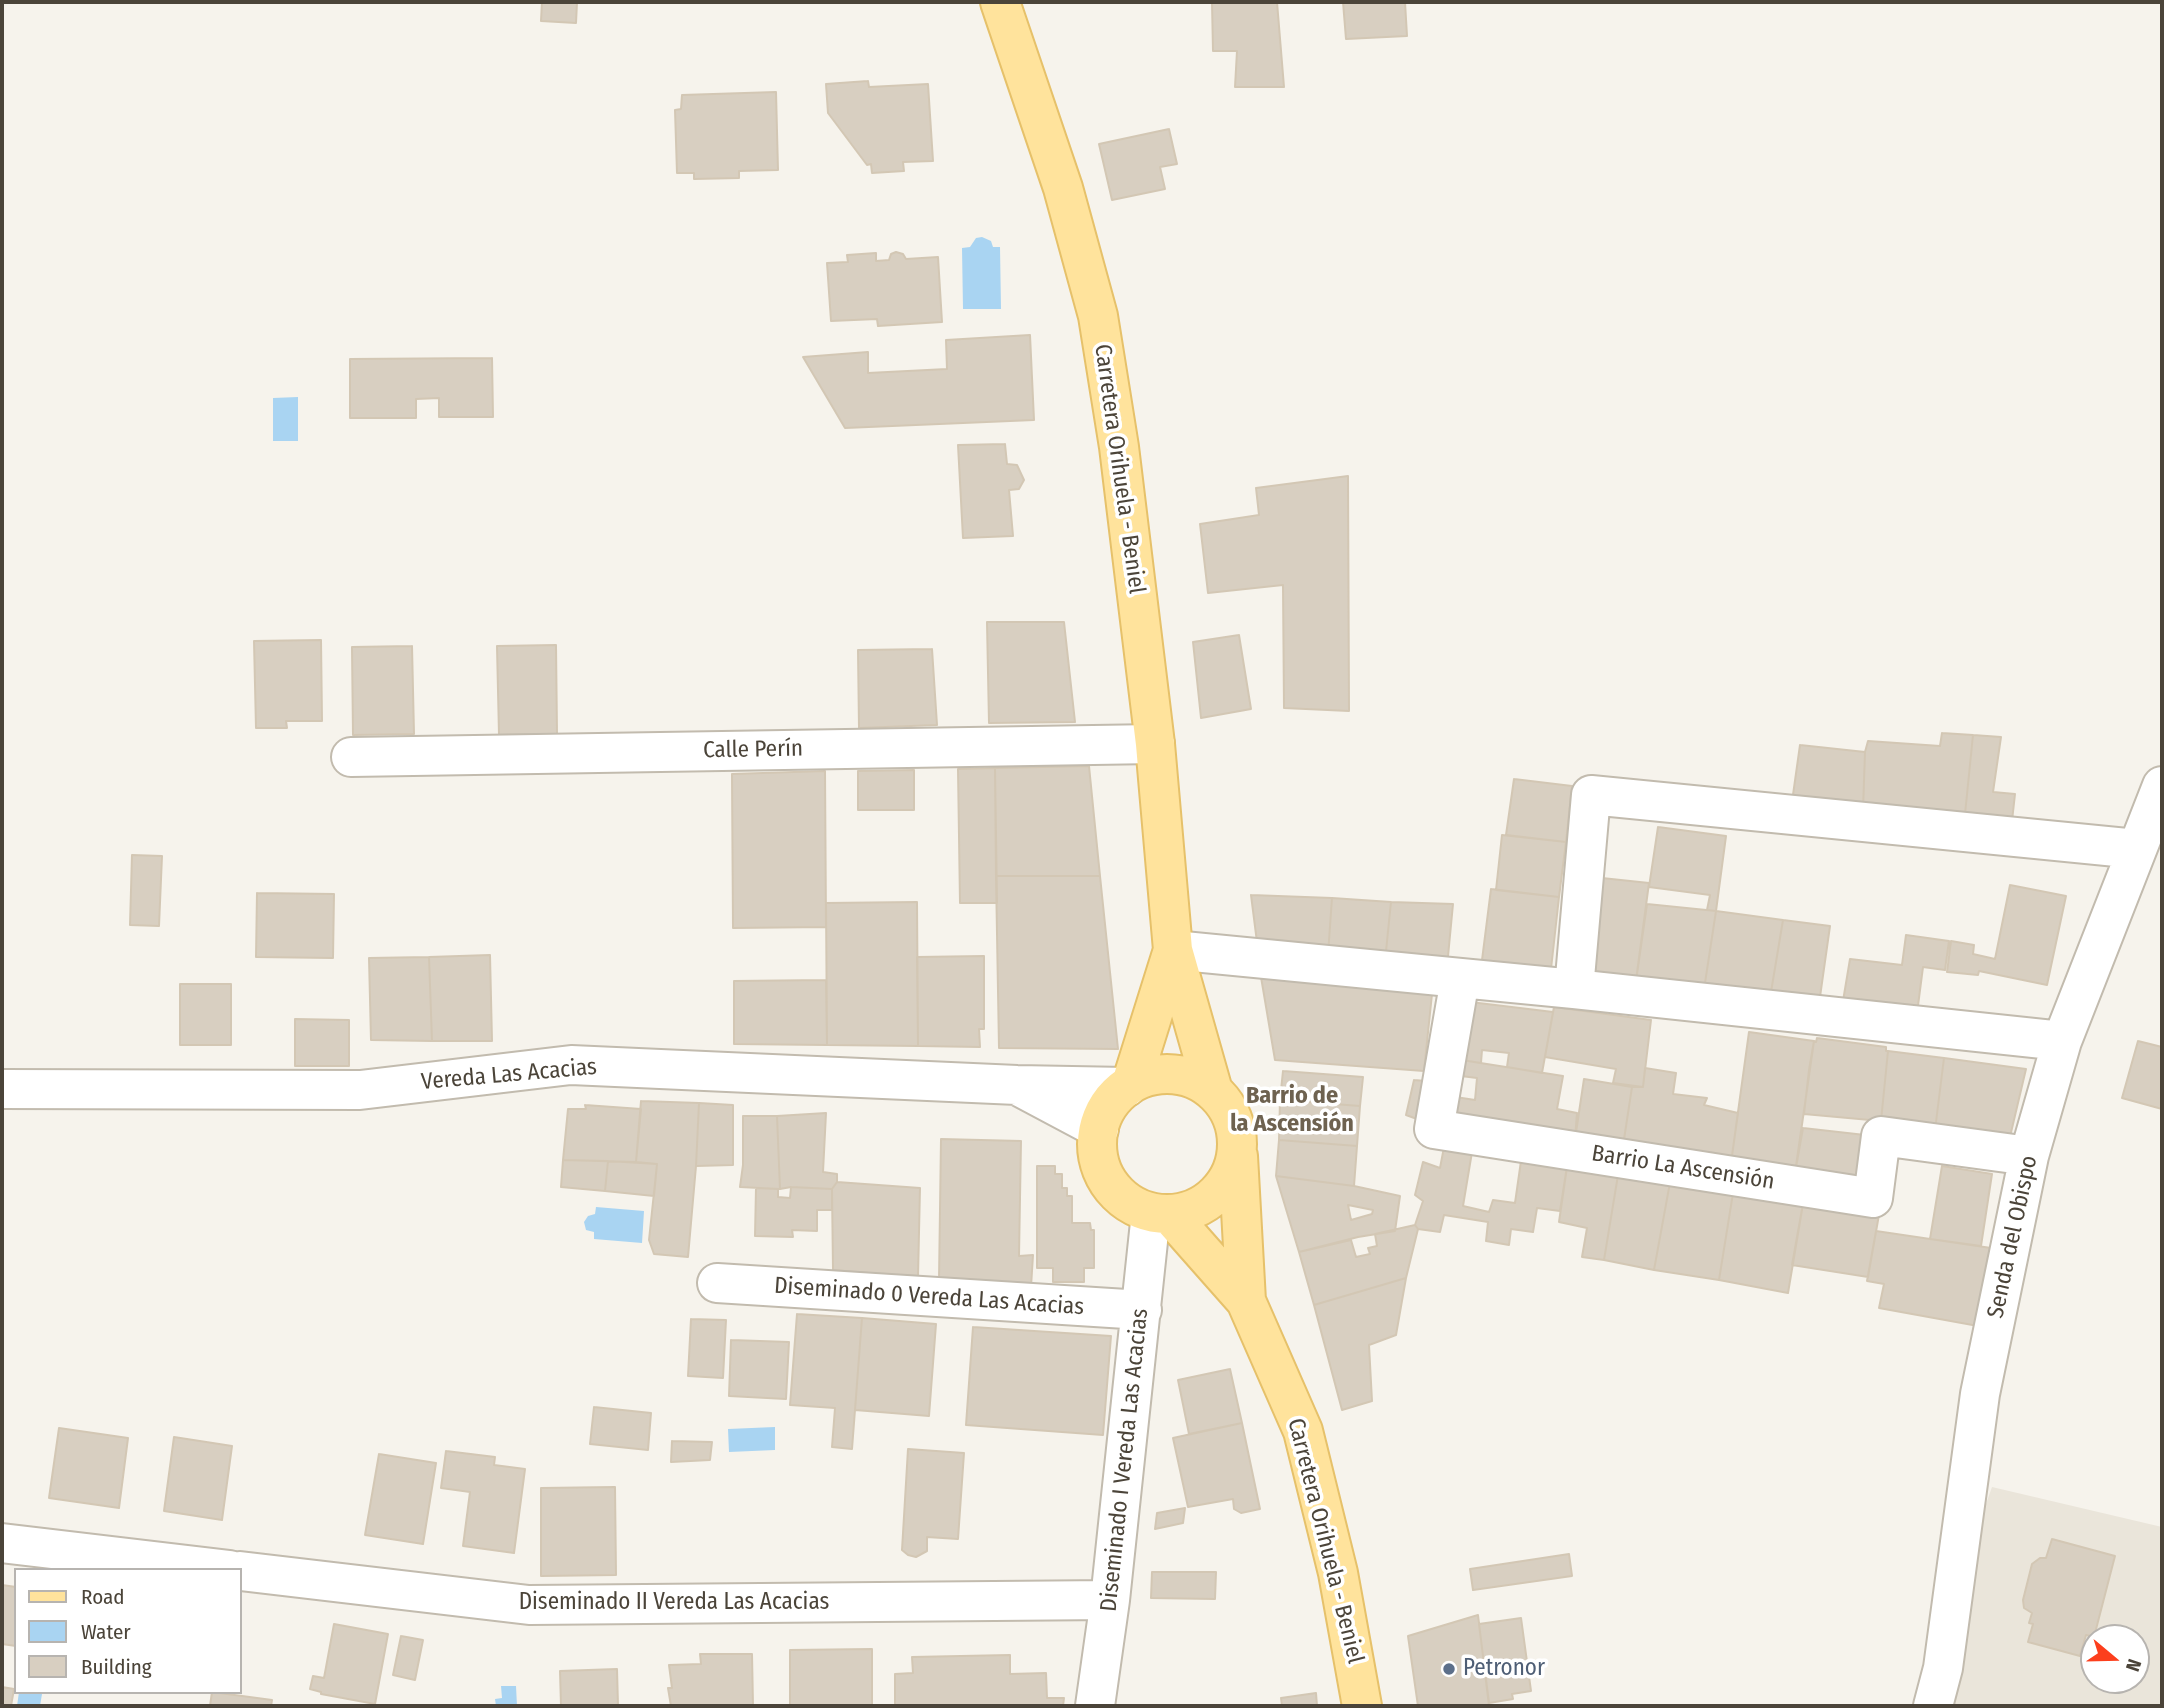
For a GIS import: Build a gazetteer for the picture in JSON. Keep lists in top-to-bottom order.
{
  "streets": {
    "main road": ["Carretera Orihuela - Beniel"],
    "street": [
      "Calle Perín",
      "Vereda Las Acacias",
      "Barrio La Ascensión",
      "Senda del Obispo",
      "Diseminado 0 Vereda Las Acacias",
      "Diseminado I Vereda Las Acacias",
      "Diseminado II Vereda Las Acacias"
    ]
  },
  "crossings": [
    ["Carretera Orihuela - Beniel", "Calle Perín"],
    ["Carretera Orihuela - Beniel", "Vereda Las Acacias"],
    ["Carretera Orihuela - Beniel", "Diseminado I Vereda Las Acacias"],
    ["Vereda Las Acacias", "Diseminado I Vereda Las Acacias"],
    ["Barrio La Ascensión", "Senda del Obispo"],
    ["Diseminado 0 Vereda Las Acacias", "Diseminado I Vereda Las Acacias"],
    ["Diseminado I Vereda Las Acacias", "Diseminado II Vereda Las Acacias"]
  ],
  "districts": ["Barrio de la Ascensión"],
  "places": ["Petronor"],
  "legend": ["Road", "Water", "Building"],
  "north": "right"
}
